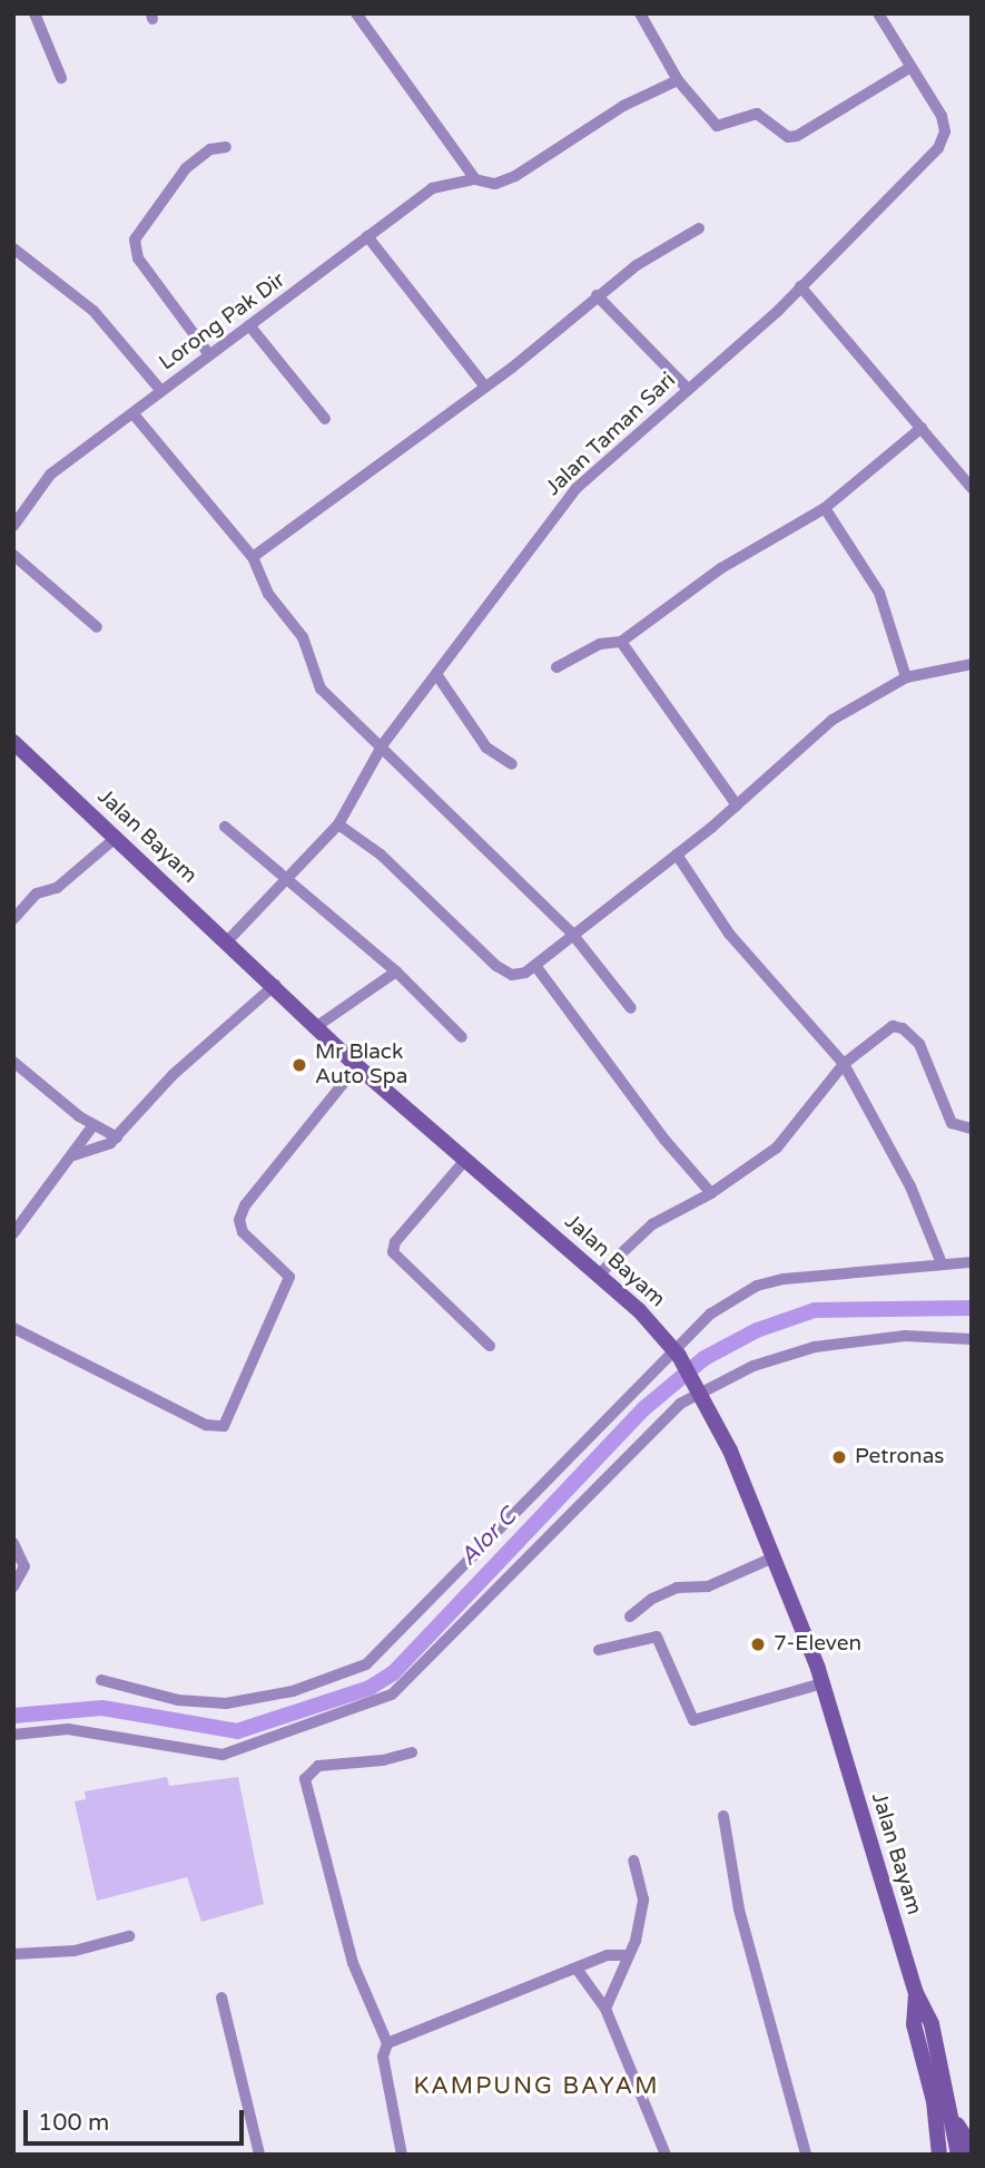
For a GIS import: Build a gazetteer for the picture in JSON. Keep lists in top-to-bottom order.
{
  "streets": {
    "main road": ["Jalan Bayam"],
    "street": ["Lorong Pak Dir", "Jalan Taman Sari"]
  },
  "crossings": [
    ["Jalan Taman Sari", "Jalan Bayam"]
  ],
  "districts": ["KAMPUNG BAYAM"],
  "water": ["Alor C"],
  "places": ["Mr Black Auto Spa", "Petronas", "7-Eleven"],
  "scale_bar": "100 m"
}
